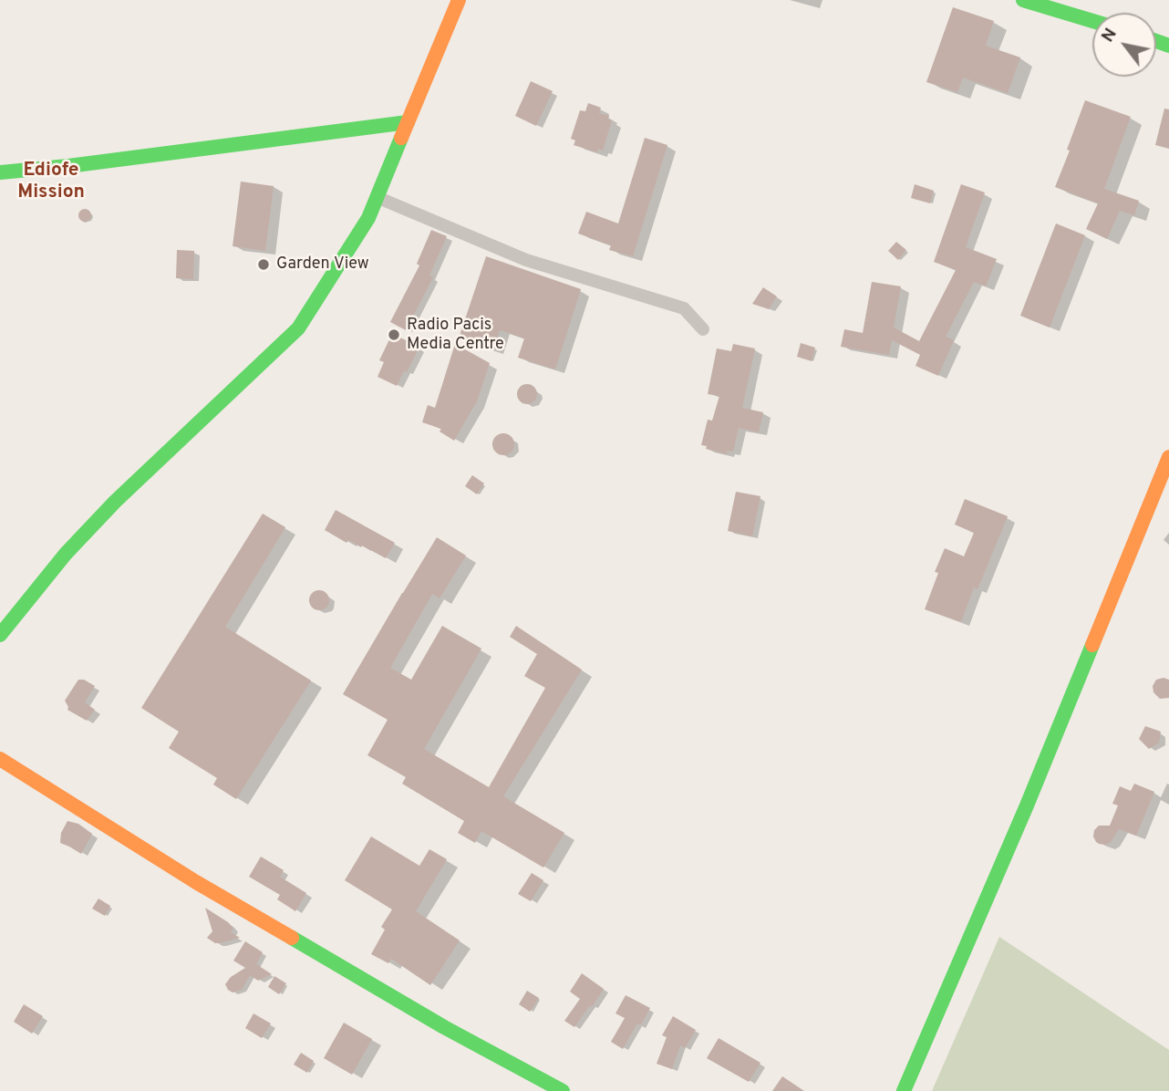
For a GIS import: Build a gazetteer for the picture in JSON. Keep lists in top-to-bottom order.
{
  "districts": ["Ediofe Mission"],
  "places": ["Garden View", "Radio Pacis Media Centre"],
  "north": "top left"
}
